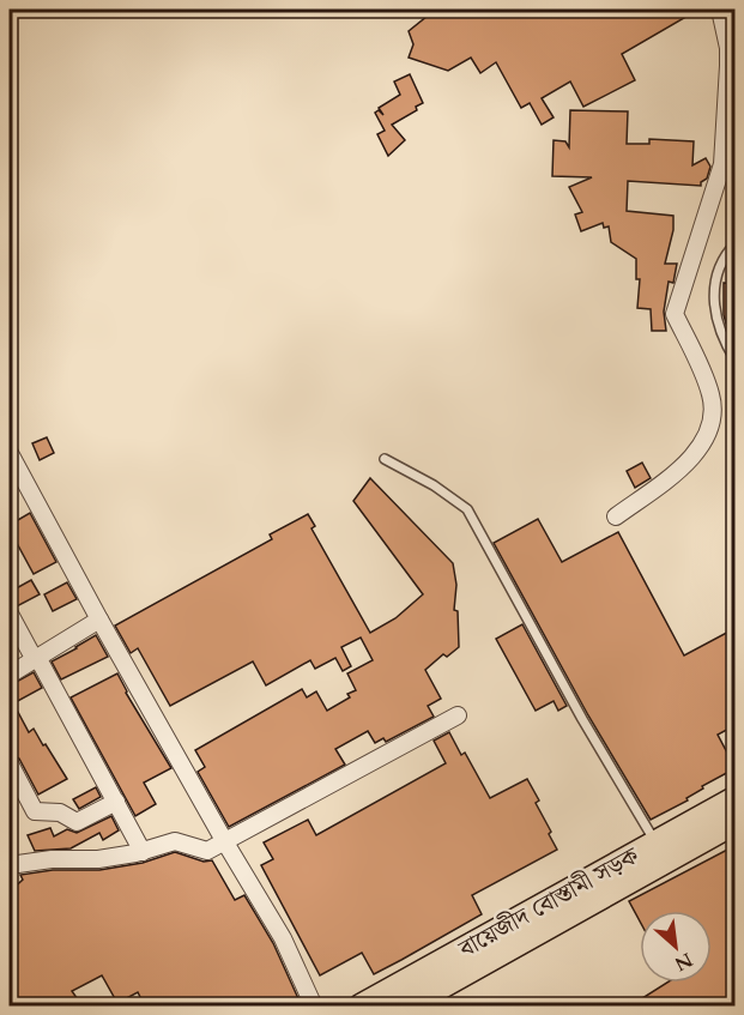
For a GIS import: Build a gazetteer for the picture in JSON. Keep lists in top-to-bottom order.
{
  "streets": {
    "main road": ["বায়েজীদ বোস্তামী সড়ক"]
  },
  "north": "bottom right"
}
